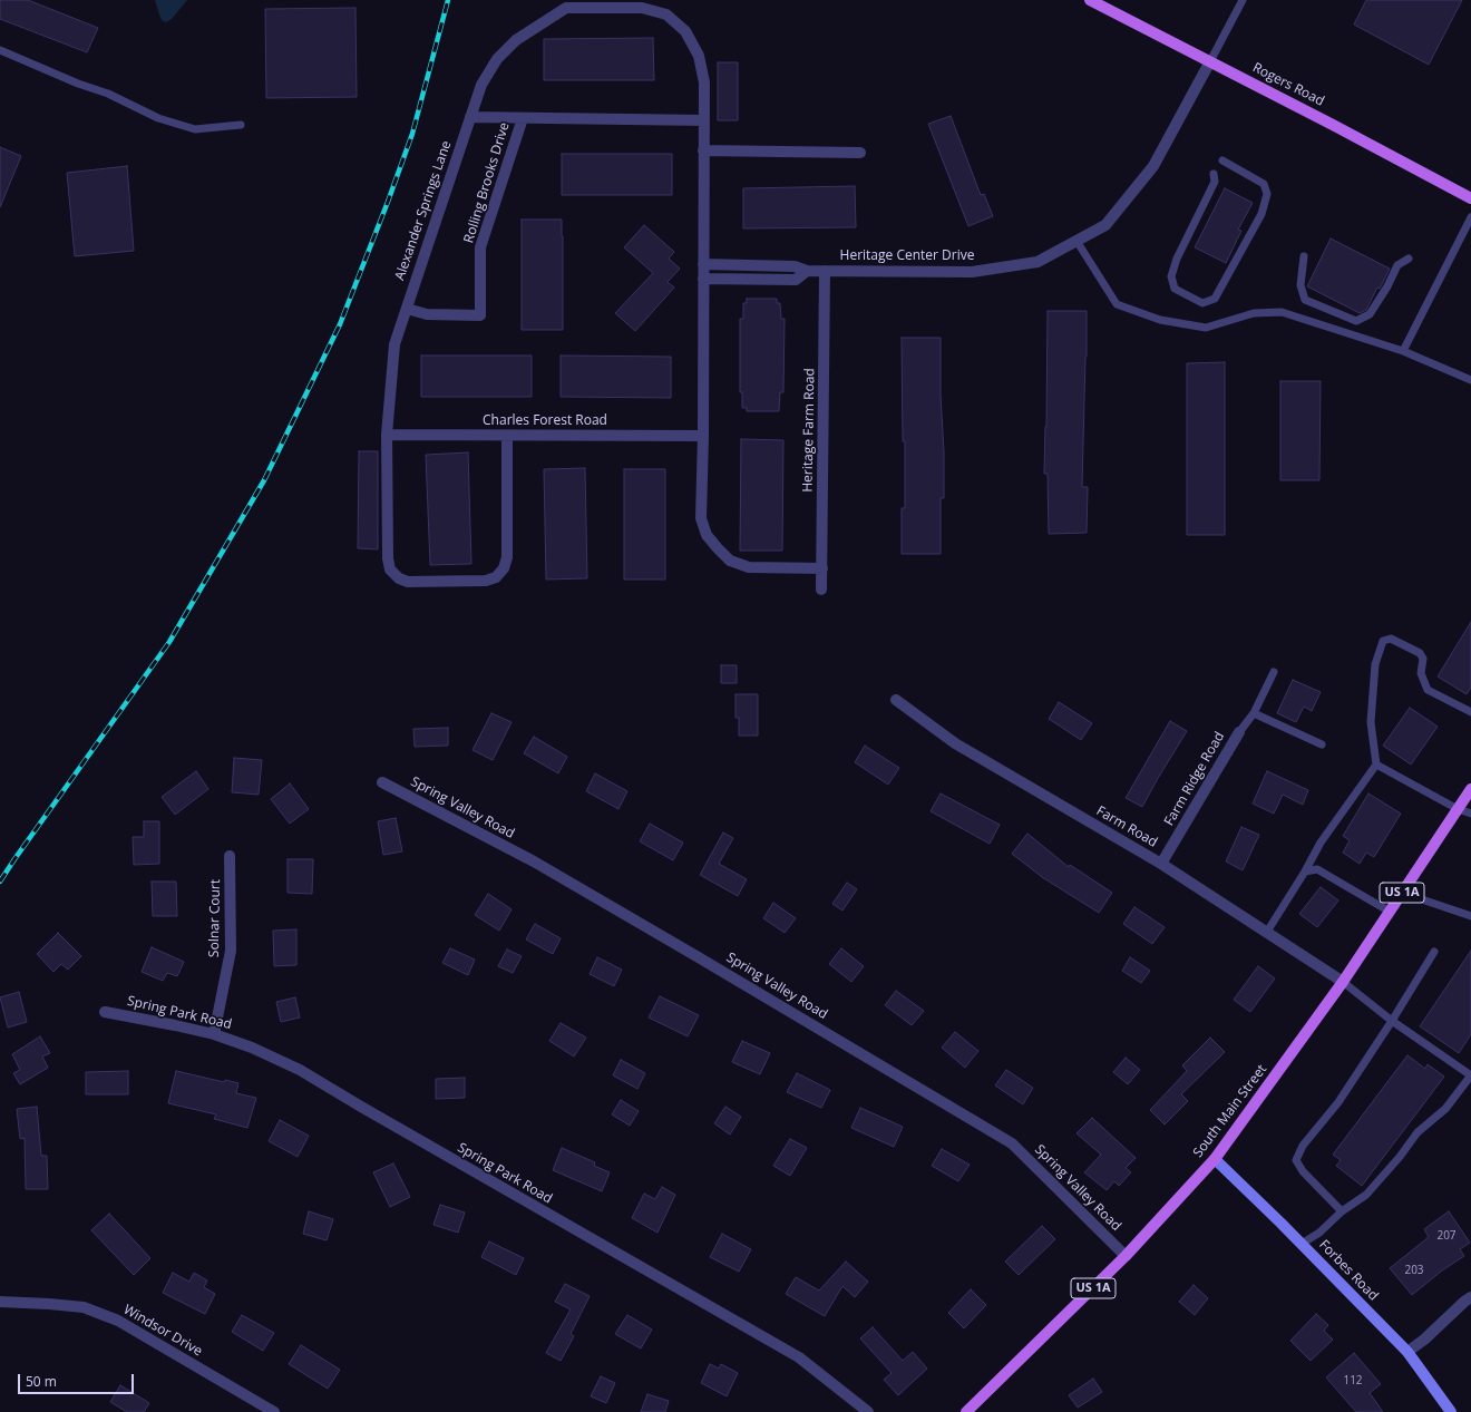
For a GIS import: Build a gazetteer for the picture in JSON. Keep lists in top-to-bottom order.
{
  "streets": {
    "main road": ["Rogers Road", "US 1A", "South Main Street"],
    "street": [
      "Rolling Brooks Drive",
      "Alexander Springs Lane",
      "Heritage Center Drive",
      "Charles Forest Road",
      "Heritage Farm Road",
      "Farm Ridge Road",
      "Spring Valley Road",
      "Farm Road",
      "Solnar Court",
      "Spring Park Road",
      "Forbes Road",
      "Windsor Drive"
    ]
  },
  "crossings": [
    ["Rogers Road", "Heritage Center Drive"],
    ["Rolling Brooks Drive", "Alexander Springs Lane"],
    ["Alexander Springs Lane", "Charles Forest Road"],
    ["Alexander Springs Lane", "Heritage Farm Road"],
    ["Heritage Center Drive", "Heritage Farm Road"],
    ["Farm Ridge Road", "Farm Road"],
    ["Spring Valley Road", "South Main Street"],
    ["Farm Road", "South Main Street"],
    ["Solnar Court", "Spring Park Road"],
    ["South Main Street", "Forbes Road"]
  ],
  "house_numbers": ["207", "203", "112"],
  "scale_bar": "50 m"
}
